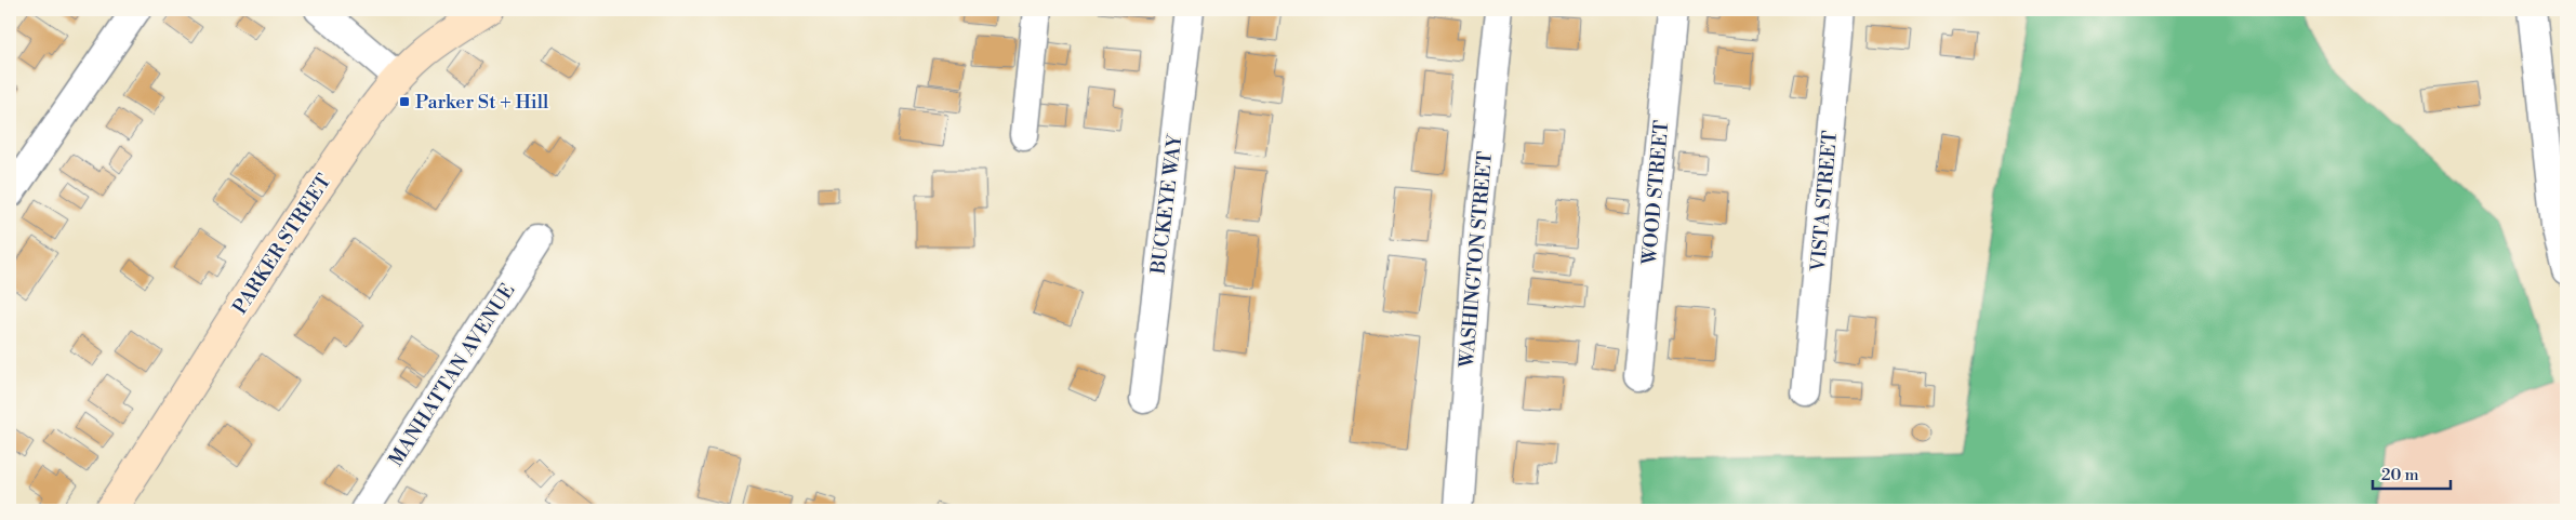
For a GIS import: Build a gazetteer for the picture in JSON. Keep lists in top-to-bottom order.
{
  "streets": {
    "street": [
      "WOOD STREET",
      "VISTA STREET",
      "BUCKEYE WAY",
      "PARKER STREET",
      "WASHINGTON STREET",
      "MANHATTAN AVENUE"
    ]
  },
  "places": {
    "transit": ["Parker St + Hill"]
  },
  "scale_bar": "20 m"
}
